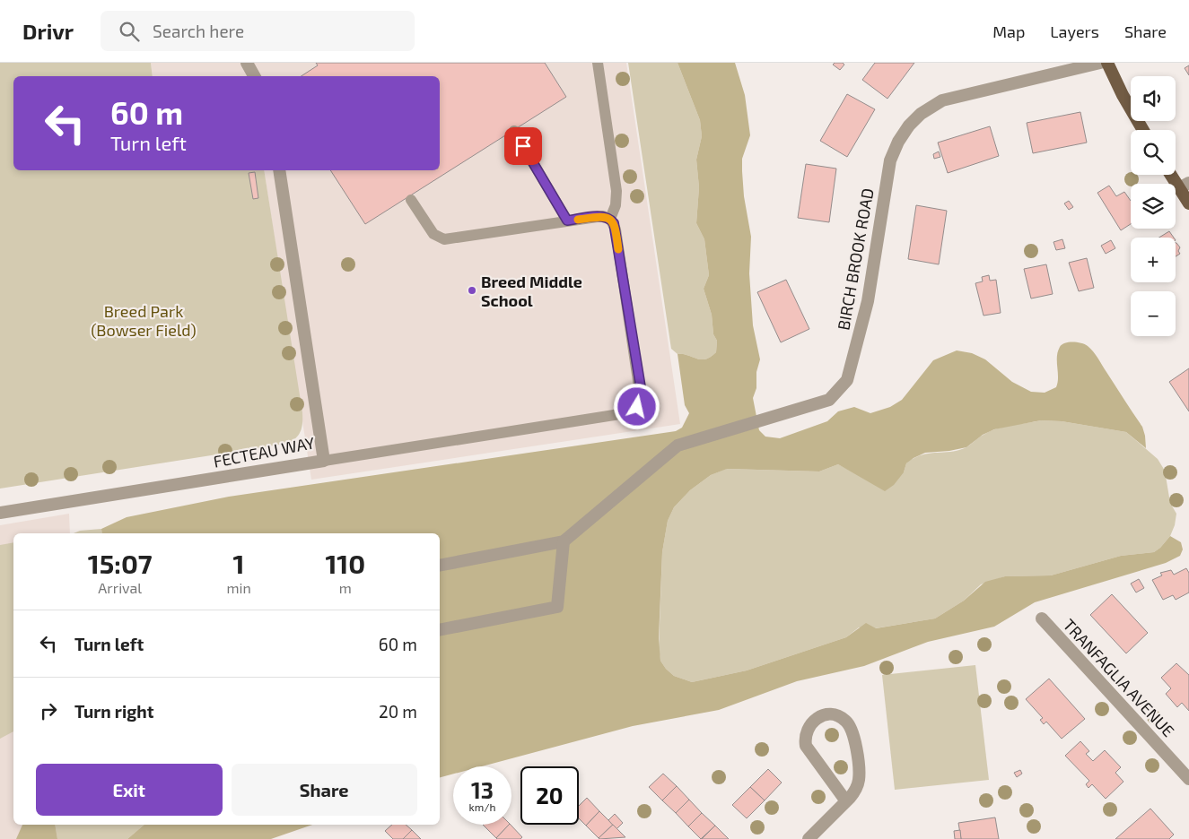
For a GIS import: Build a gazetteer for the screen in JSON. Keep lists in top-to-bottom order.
{
  "streets": {
    "street": ["BIRCH BROOK ROAD", "FECTEAU WAY", "TRANFAGLIA AVENUE"]
  },
  "parks": ["Breed Park (Bowser Field)"],
  "places": ["Breed Middle School"],
  "page": {
    "header": "Drivr",
    "search": "Search here",
    "nav": ["Map", "Layers", "Share"],
    "map_buttons": ["+", "−"],
    "turn": ["60 m", "Turn left"],
    "eta": [
      "15:07",
      "Arrival",
      "1",
      "min",
      "110",
      "m"
    ],
    "list": [
      {
        "name": "Turn left",
        "value": "60 m"
      },
      {
        "name": "Turn right",
        "value": "20 m"
      }
    ],
    "buttons": ["Exit", "Share"],
    "speed": "13 km/h",
    "limit": "20"
  }
}
